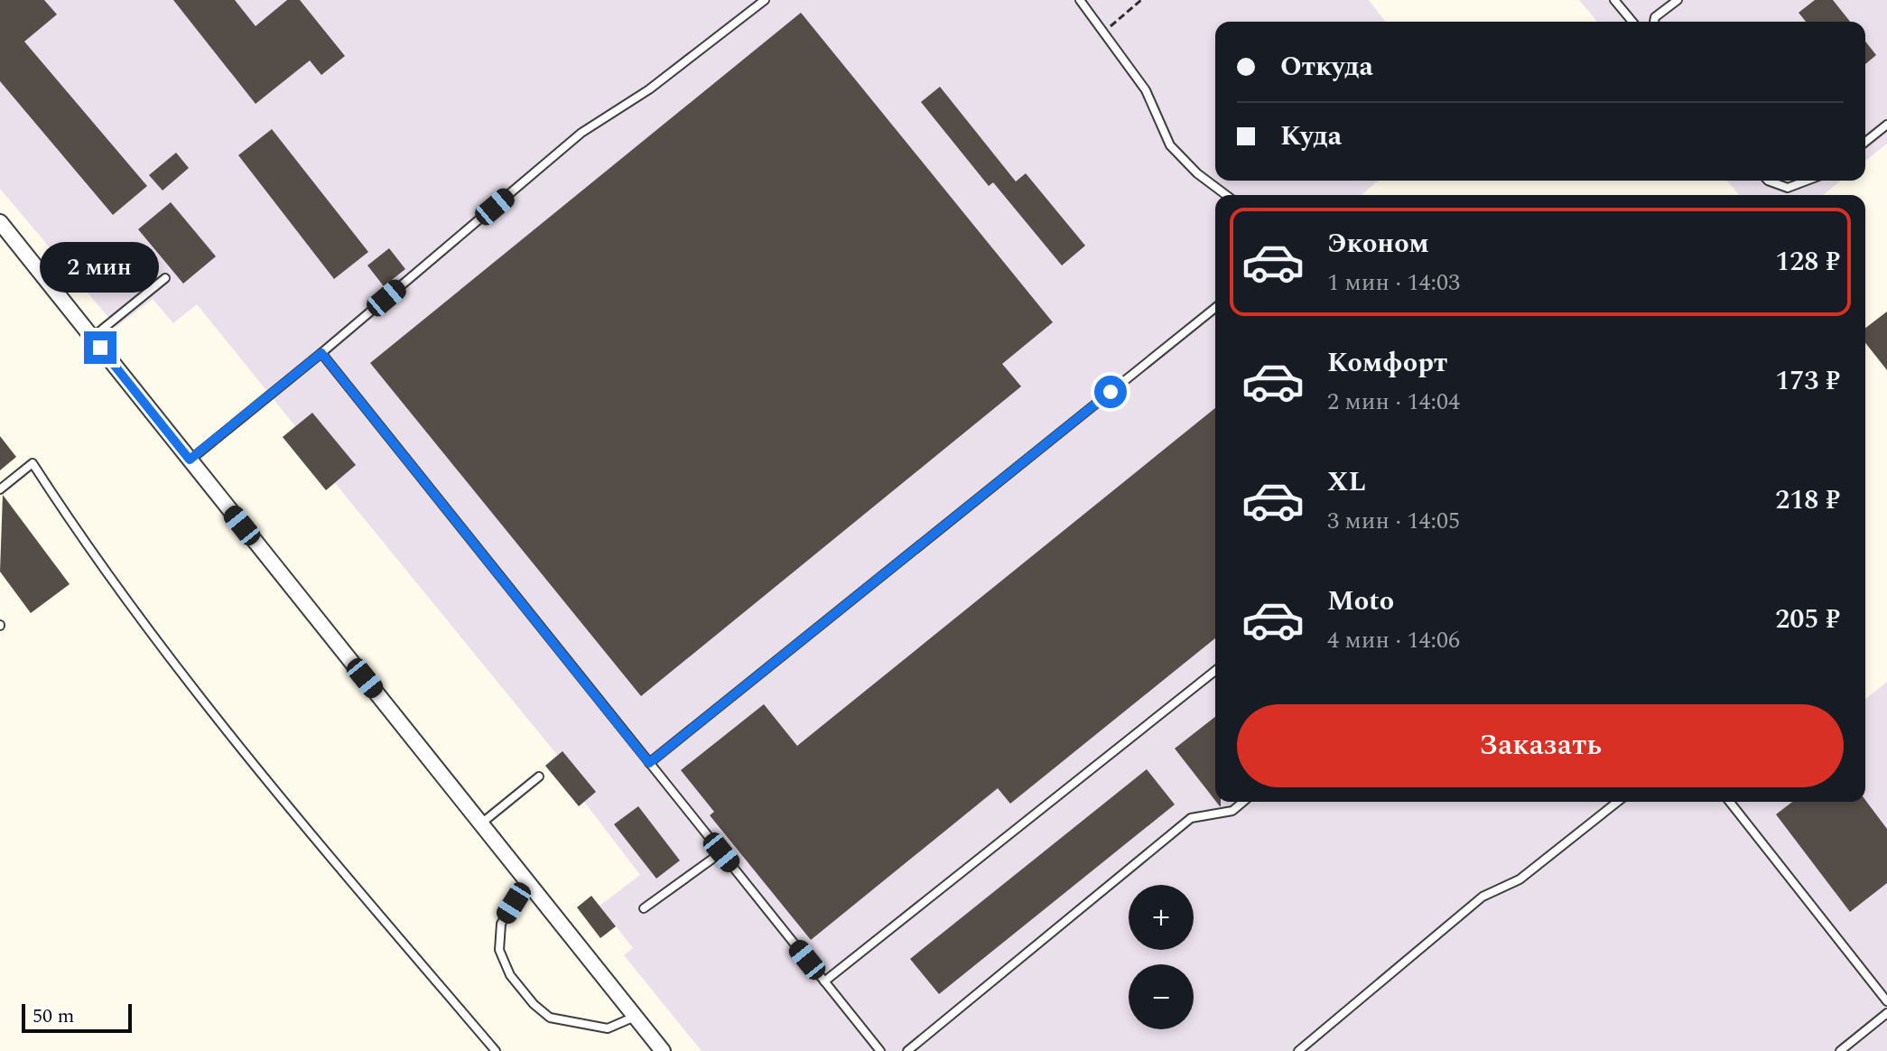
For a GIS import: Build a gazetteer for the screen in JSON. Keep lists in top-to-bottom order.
{
  "scale_bar": "50 m",
  "page": {
    "banner": ["Откуда", "Куда"],
    "list": [
      {
        "name": "Эконом",
        "note": "1 мин · 14:03",
        "value": "128 ₽"
      },
      {
        "name": "Комфорт",
        "note": "2 мин · 14:04",
        "value": "173 ₽"
      },
      {
        "name": "XL",
        "note": "3 мин · 14:05",
        "value": "218 ₽"
      },
      {
        "name": "Moto",
        "note": "4 мин · 14:06",
        "value": "205 ₽"
      }
    ],
    "bubble": "2 мин",
    "buttons": "Заказать",
    "map_buttons": ["+", "−"],
    "scale": "50 m"
  }
}
